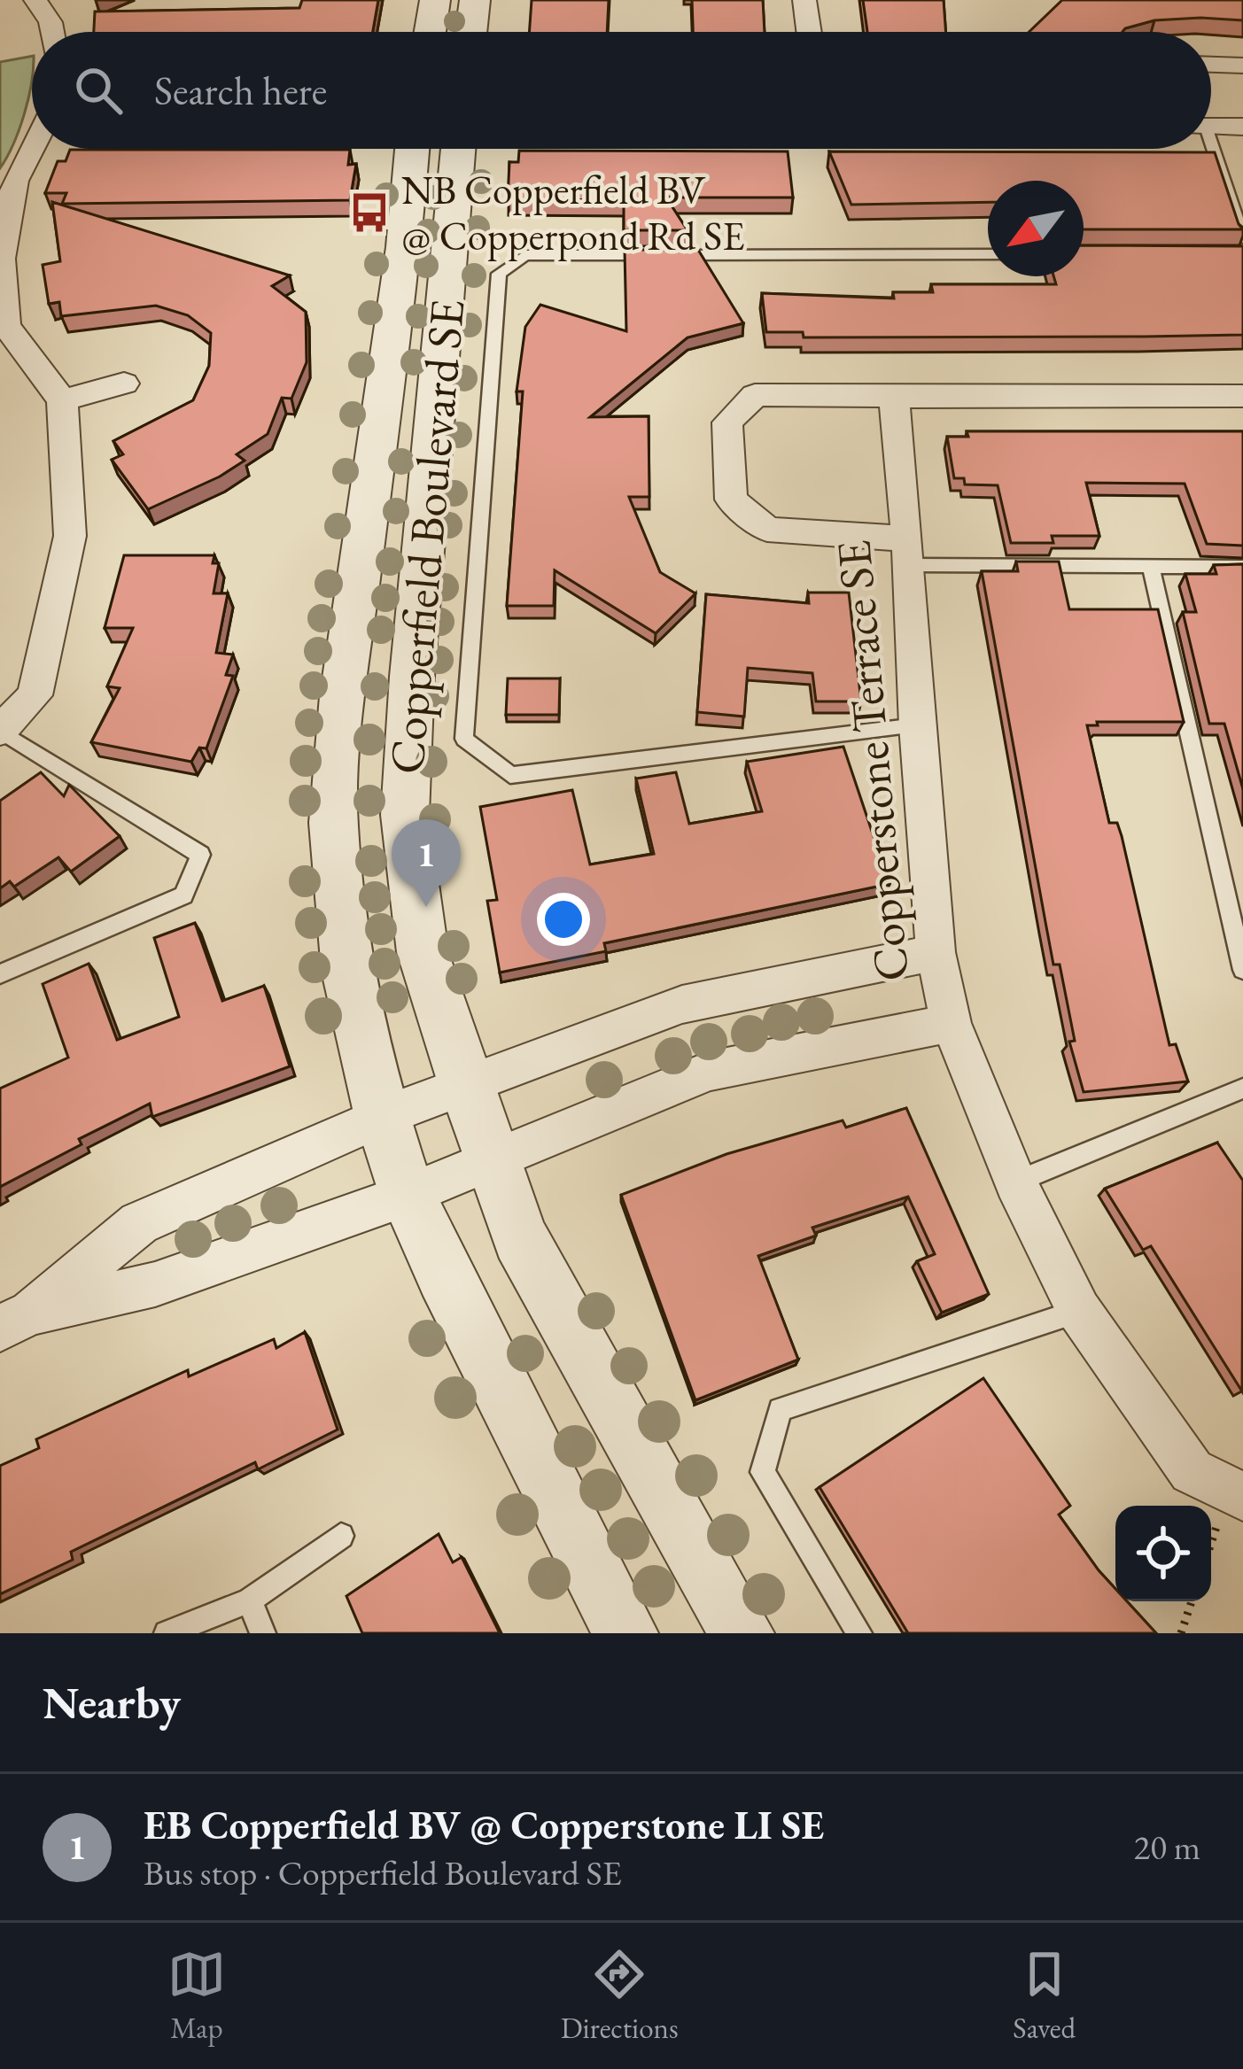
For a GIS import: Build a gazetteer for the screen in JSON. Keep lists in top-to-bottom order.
{
  "streets": {
    "street": ["Copperfield Boulevard SE", "Copperstone Terrace SE"]
  },
  "places": {
    "bus stop": ["NB Copperfield BV @ Copperpond Rd SE"]
  },
  "north": "bottom left",
  "page": {
    "search": "Search here",
    "pins": "1",
    "heading": "Nearby",
    "list": [
      {
        "mark": "1",
        "name": "EB Copperfield BV @ Copperstone LI SE",
        "note": "Bus stop · Copperfield Boulevard SE",
        "value": "20 m"
      }
    ],
    "nav": ["Map", "Directions", "Saved"]
  }
}
